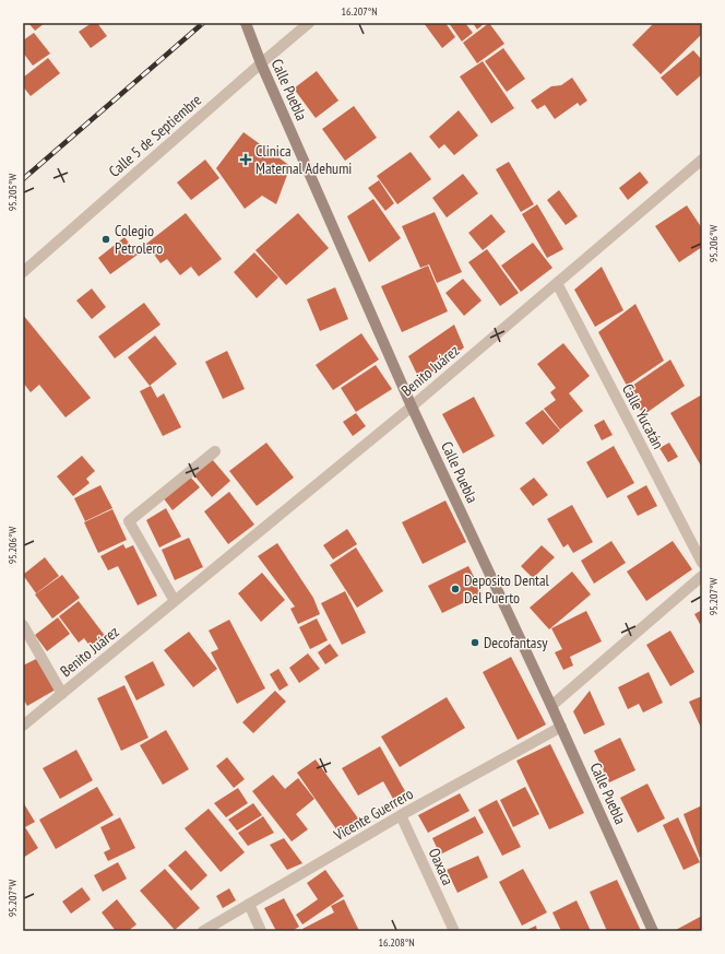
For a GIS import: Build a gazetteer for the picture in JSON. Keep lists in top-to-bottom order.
{
  "streets": {
    "street": [
      "Calle Puebla",
      "Calle 5 de Septiembre",
      "Benito Juárez",
      "Calle Yucatán",
      "Vicente Guerrero",
      "Oaxaca"
    ]
  },
  "crossings": [
    ["Calle Puebla", "Calle 5 de Septiembre"],
    ["Calle Puebla", "Benito Juárez"],
    ["Calle Puebla", "Vicente Guerrero"],
    ["Benito Juárez", "Calle Yucatán"],
    ["Vicente Guerrero", "Oaxaca"]
  ],
  "places": {
    "health": ["Clinica Maternal Adehumi"],
    "other": ["Colegio Petrolero", "Deposito Dental Del Puerto", "Decofantasy"]
  },
  "coordinates": [
    "16.207°N",
    "95.205°W",
    "95.206°W",
    "95.207°W",
    "16.208°N"
  ]
}
